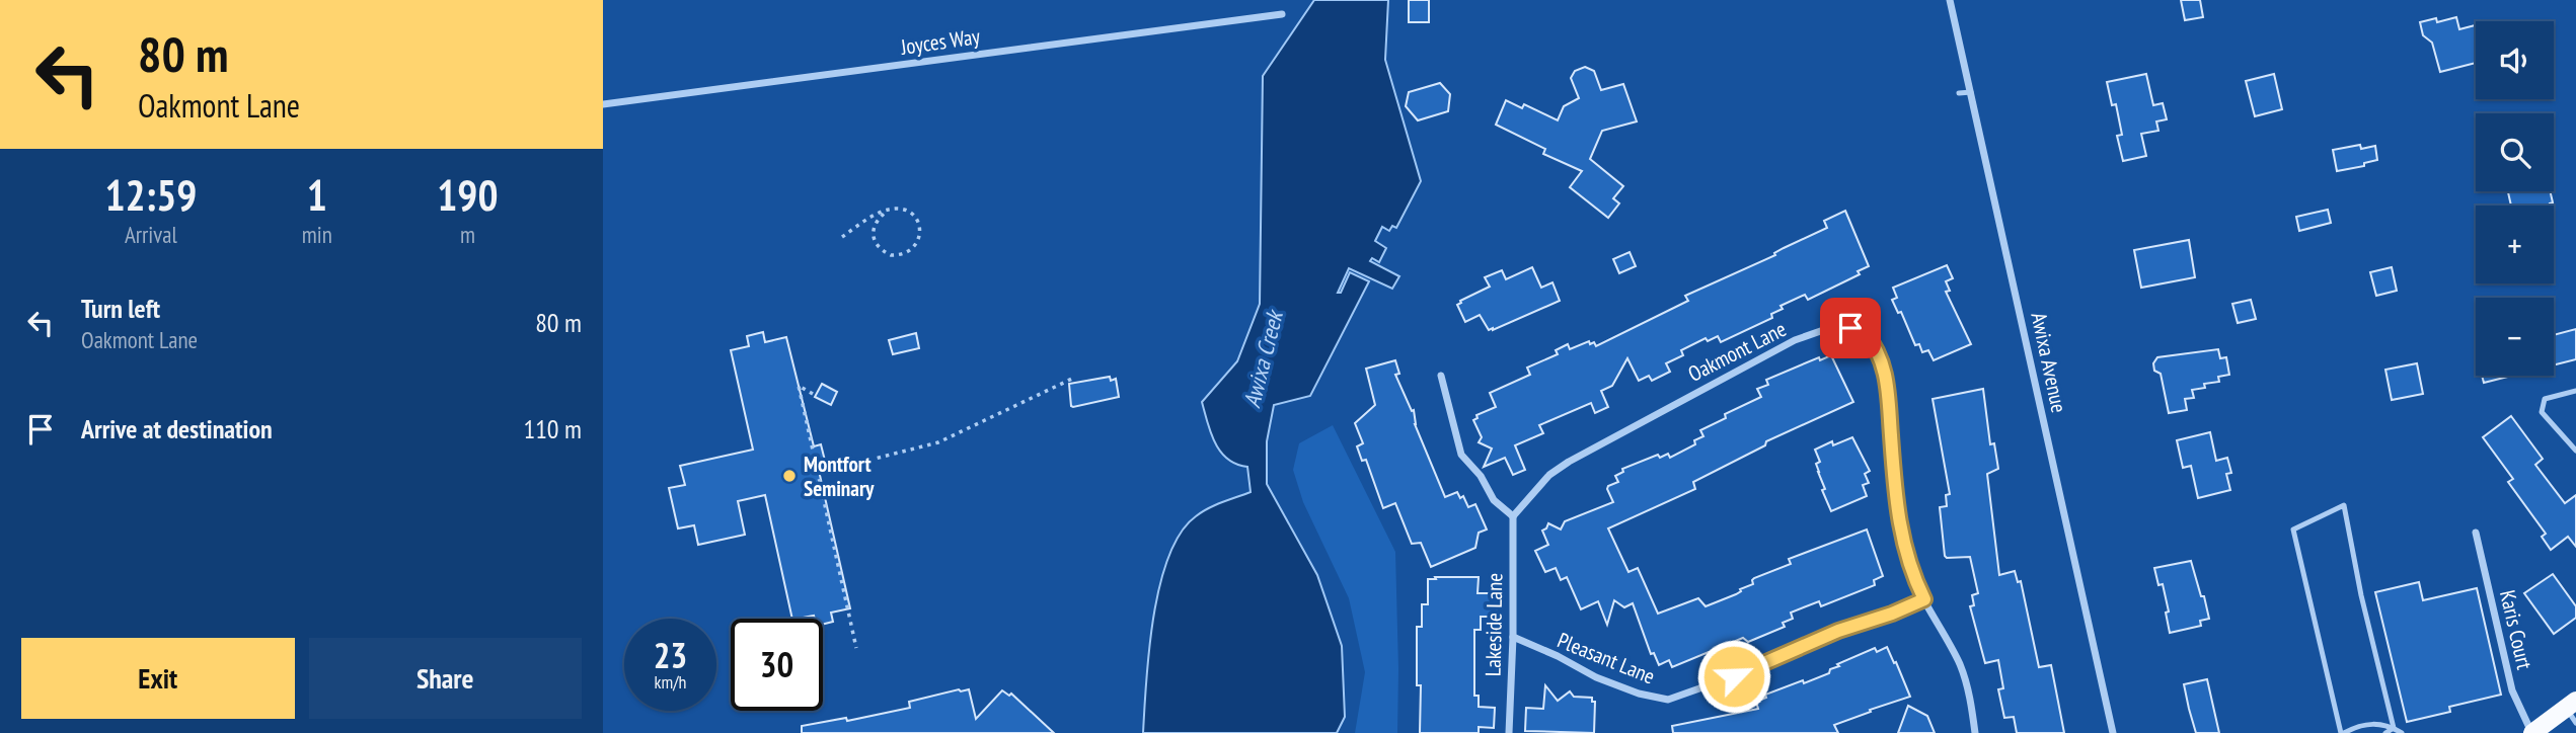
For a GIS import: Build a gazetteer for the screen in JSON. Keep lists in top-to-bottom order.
{
  "streets": {
    "street": [
      "Joyces Way",
      "Oakmont Lane",
      "Awixa Avenue",
      "Lakeside Lane",
      "Karis Court",
      "Pleasant Lane"
    ]
  },
  "crossings": [
    ["Oakmont Lane", "Lakeside Lane"],
    ["Oakmont Lane", "Pleasant Lane"],
    ["Lakeside Lane", "Pleasant Lane"]
  ],
  "water": ["Awixa Creek"],
  "places": ["Montfort Seminary"],
  "page": {
    "turn": ["80 m", "Oakmont Lane"],
    "map_buttons": ["+", "−"],
    "eta": [
      "12:59",
      "Arrival",
      "1",
      "min",
      "190",
      "m"
    ],
    "list": [
      {
        "name": "Turn left",
        "note": "Oakmont Lane",
        "value": "80 m"
      },
      {
        "name": "Arrive at destination",
        "value": "110 m"
      }
    ],
    "speed": "23 km/h",
    "limit": "30",
    "buttons": ["Exit", "Share"]
  }
}
